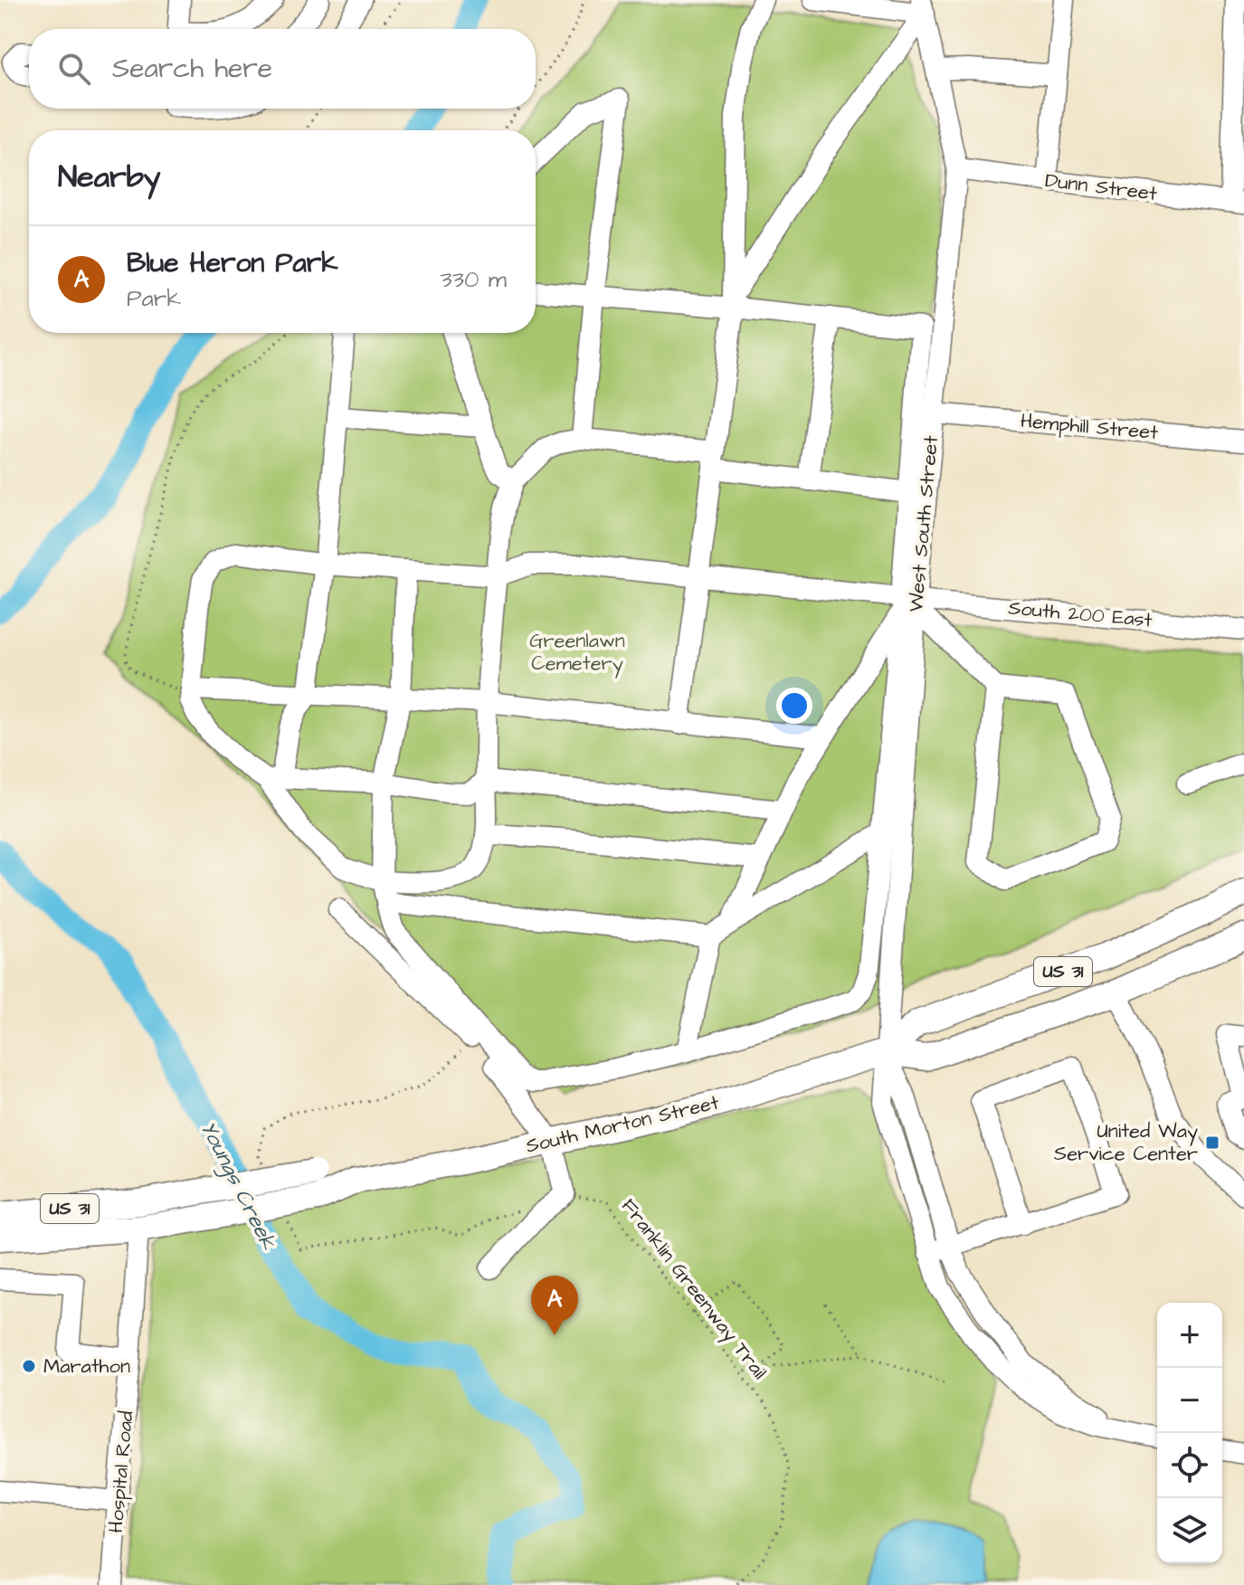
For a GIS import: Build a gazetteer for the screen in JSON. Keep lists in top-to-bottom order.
{
  "streets": {
    "main road": ["US 31", "South Morton Street"],
    "street": [
      "Dunn Street",
      "Hemphill Street",
      "West South Street",
      "South 200 East",
      "Hospital Road"
    ],
    "path": ["Franklin Greenway Trail"]
  },
  "crossings": [
    ["Dunn Street", "West South Street"],
    ["Hemphill Street", "West South Street"],
    ["West South Street", "South 200 East"],
    ["West South Street", "US 31"],
    ["West South Street", "South Morton Street"],
    ["US 31", "South Morton Street"],
    ["South Morton Street", "Hospital Road"]
  ],
  "water": ["Youngs Creek"],
  "parks": ["Greenlawn Cemetery"],
  "places": {
    "transit": ["United Way Service Center"],
    "other": ["Marathon"]
  },
  "page": {
    "search": "Search here",
    "heading": "Nearby",
    "list": [
      {
        "mark": "A",
        "name": "Blue Heron Park",
        "note": "Park",
        "value": "330 m"
      }
    ],
    "pins": "A",
    "map_buttons": ["+", "−"]
  }
}
